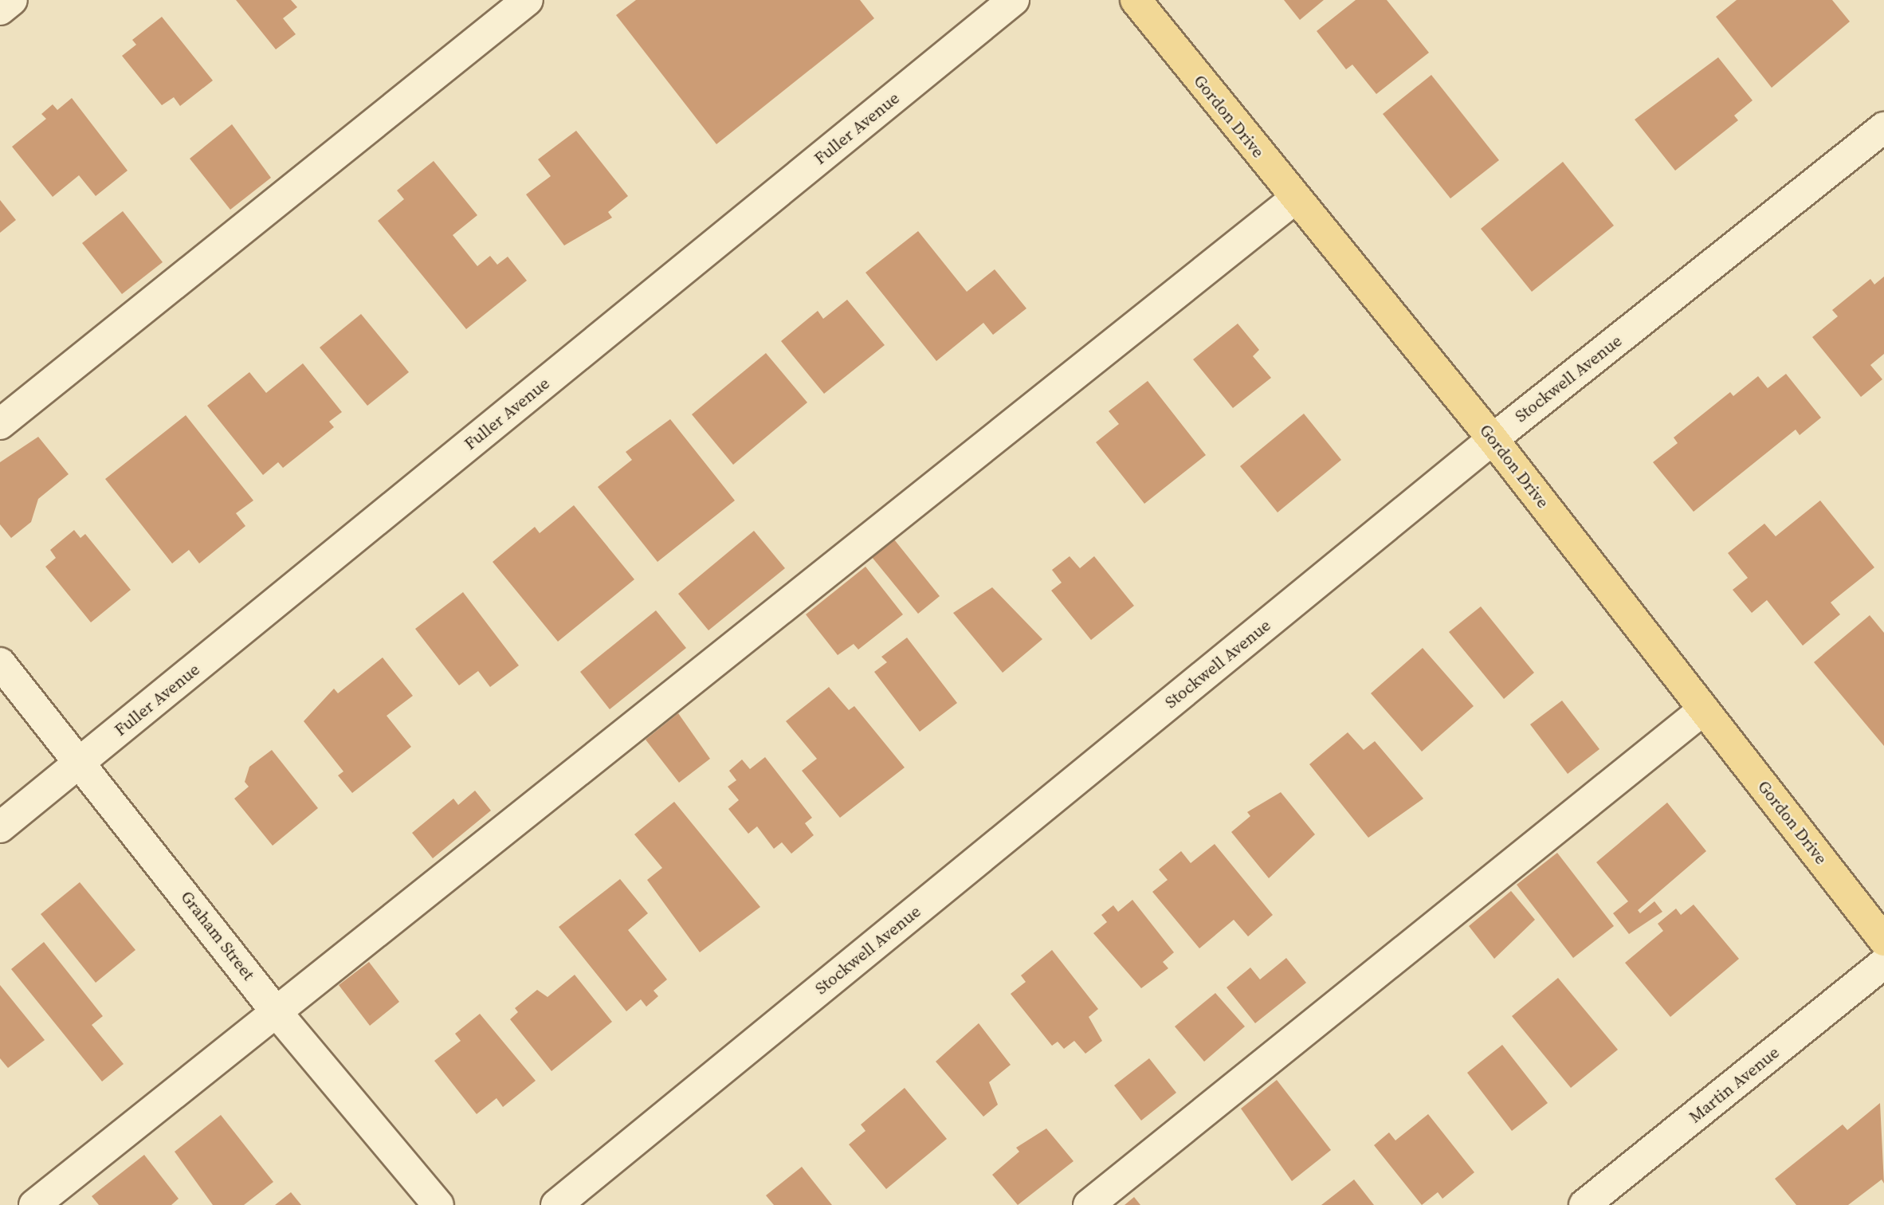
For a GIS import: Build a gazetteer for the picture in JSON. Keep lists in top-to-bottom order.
{
  "streets": {
    "main road": ["Gordon Drive"],
    "street": [
      "Fuller Avenue",
      "Stockwell Avenue",
      "Graham Street",
      "Martin Avenue"
    ]
  },
  "crossings": [
    ["Gordon Drive", "Stockwell Avenue"],
    ["Fuller Avenue", "Graham Street"]
  ]
}
